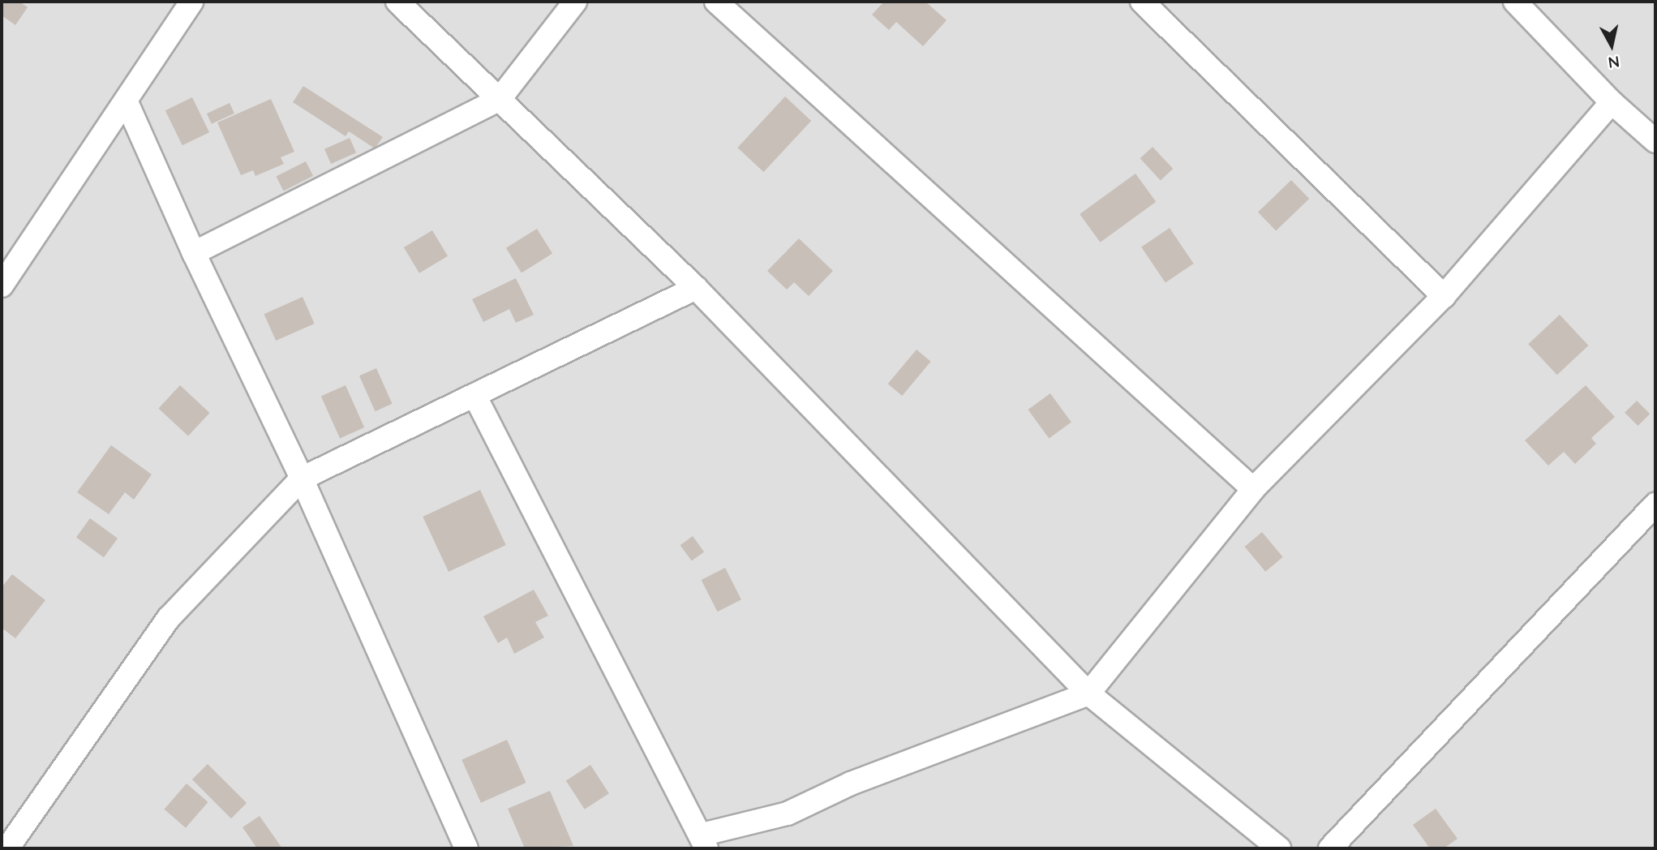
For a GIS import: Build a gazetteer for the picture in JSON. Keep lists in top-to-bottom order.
{
  "north": "bottom"
}
